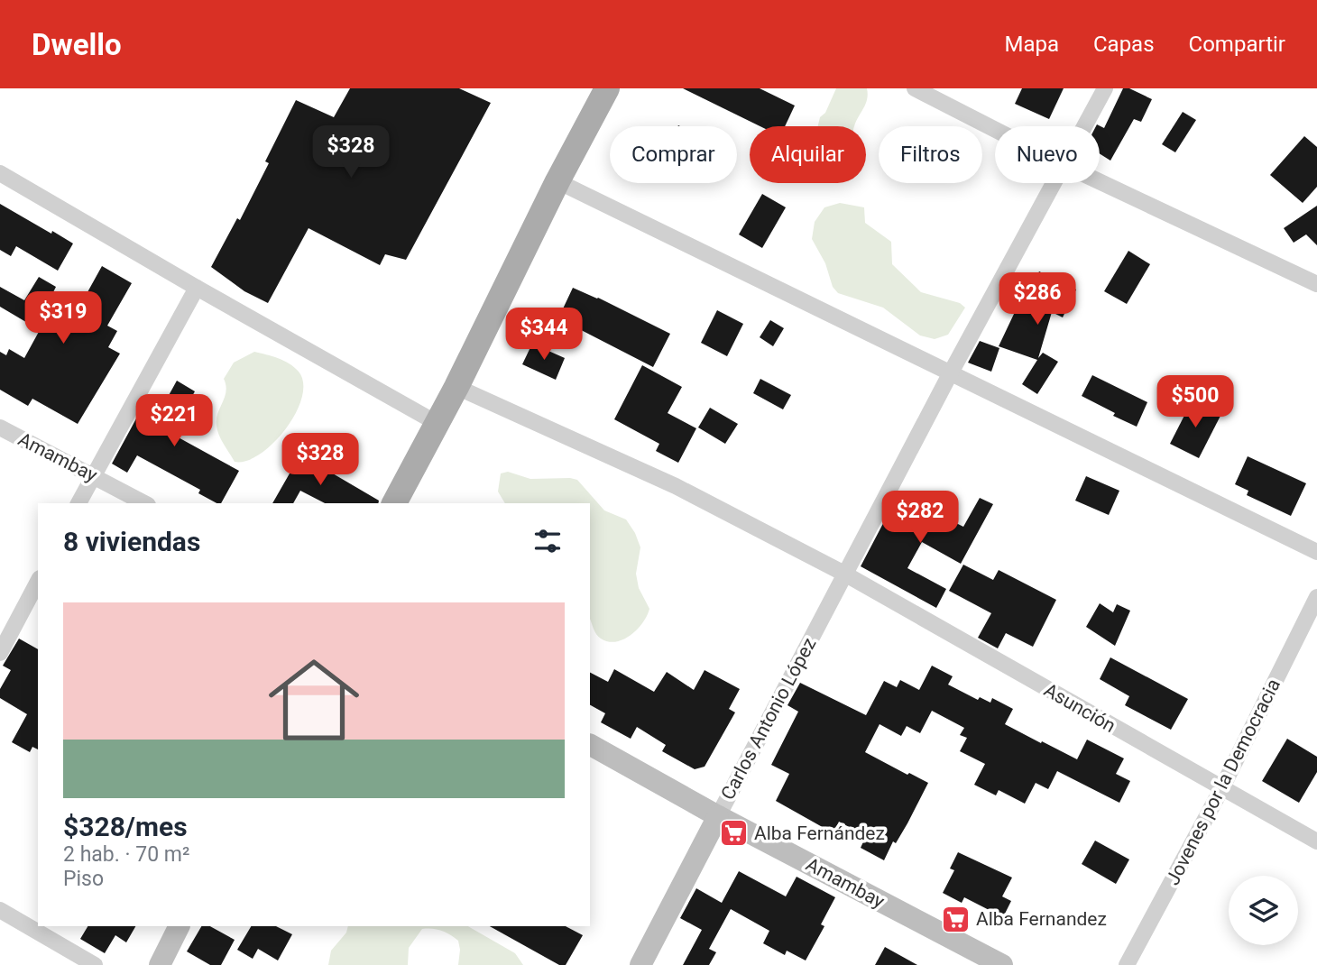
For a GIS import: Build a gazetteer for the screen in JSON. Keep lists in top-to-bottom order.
{
  "streets": {
    "main road": ["Amambay", "Carlos Antonio López"],
    "street": ["Asunción", "Jovenes por la Democracia"]
  },
  "crossings": [
    ["Amambay", "Carlos Antonio López"],
    ["Asunción", "Carlos Antonio López"],
    ["Asunción", "Jovenes por la Democracia"]
  ],
  "places": {
    "supermarket": ["Alba Fernández", "Alba Fernandez"]
  },
  "page": {
    "header": "Dwello",
    "nav": ["Mapa", "Capas", "Compartir"],
    "price": [
      "$328",
      "$286",
      "$319",
      "$344",
      "$500",
      "$221",
      "$328",
      "$282"
    ],
    "chip": [
      "Comprar",
      "Alquilar",
      "Filtros",
      "Nuevo"
    ],
    "heading": "8 viviendas",
    "list": [
      {
        "name": "$328/mes",
        "note": "2 hab. · 70 m² · Piso"
      }
    ]
  }
}
